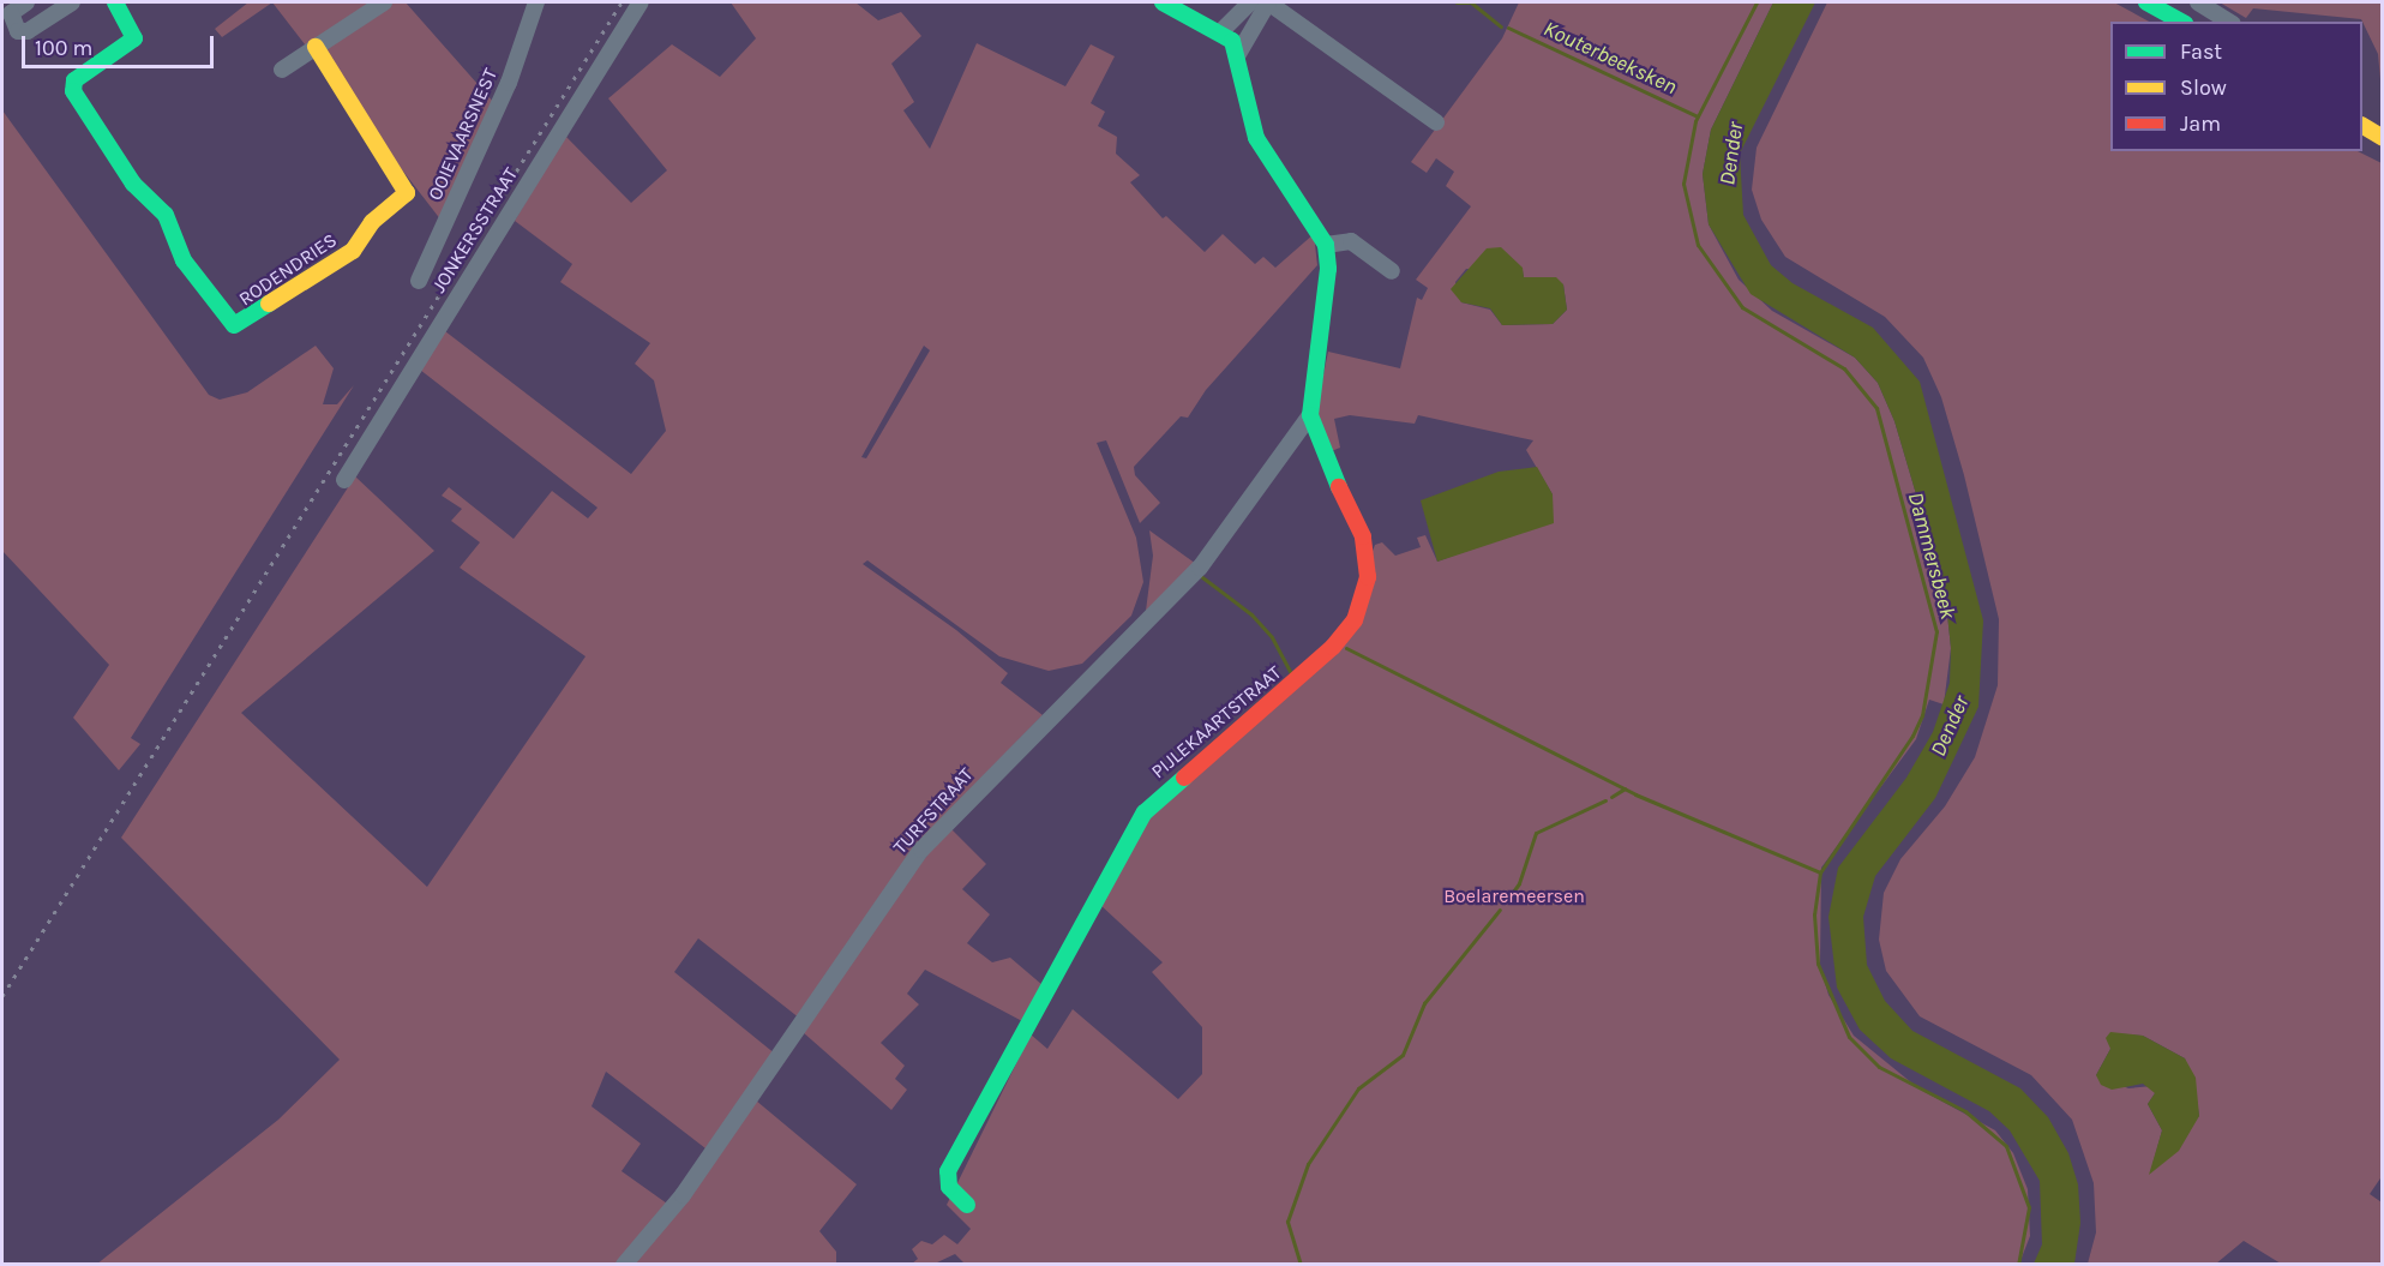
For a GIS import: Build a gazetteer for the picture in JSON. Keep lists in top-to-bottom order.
{
  "streets": {
    "street": [
      "OOIEVAARSNEST",
      "JONKERSSTRAAT",
      "RODENDRIES",
      "PIJLEKAARTSTRAAT",
      "TURFSTRAAT"
    ]
  },
  "crossings": [
    ["PIJLEKAARTSTRAAT", "TURFSTRAAT"]
  ],
  "water": ["Kouterbeeksken", "Dender", "Dammersbeek"],
  "parks": ["Boelaremeersen"],
  "legend": ["Fast", "Slow", "Jam"],
  "scale_bar": "100 m"
}
